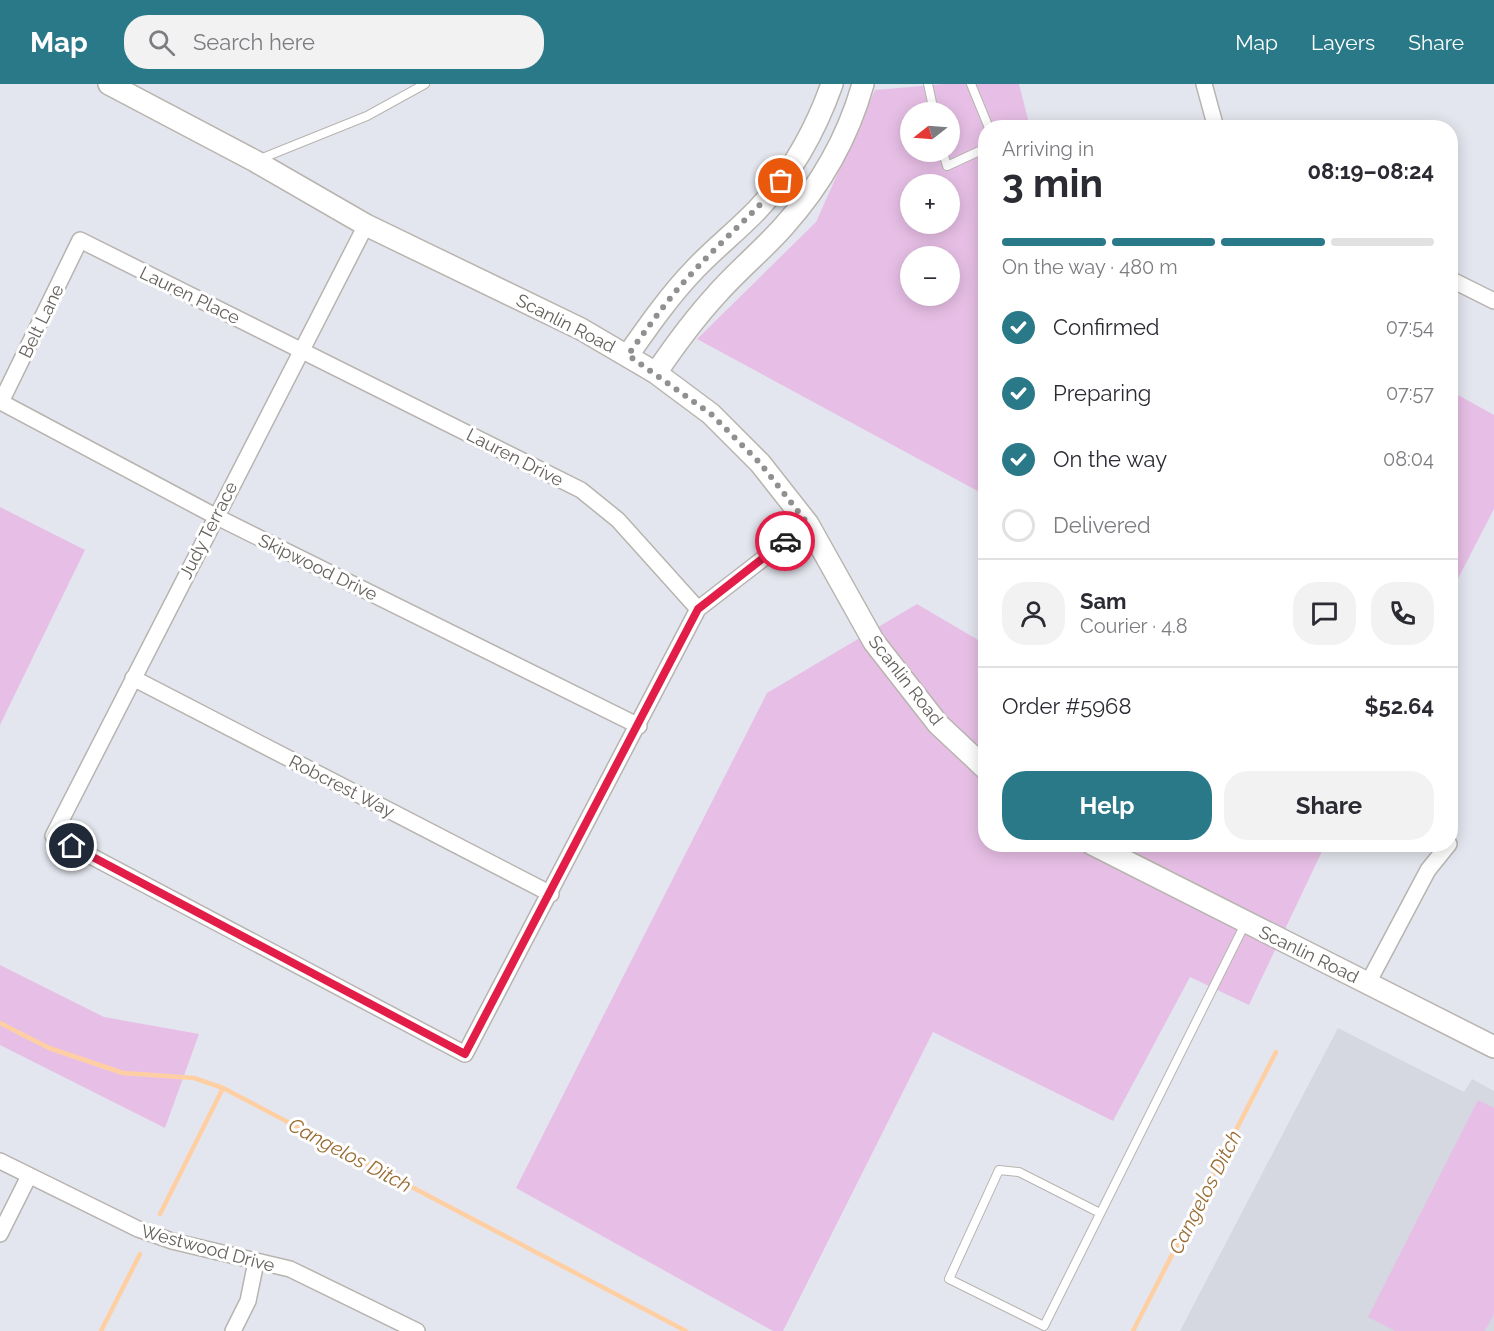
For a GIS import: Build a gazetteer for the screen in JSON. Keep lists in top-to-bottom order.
{
  "streets": {
    "street": [
      "Lauren Place",
      "Belt Lane",
      "Scanlin Road",
      "Lauren Drive",
      "Judy Terrace",
      "Skipwood Drive",
      "Robcrest Way",
      "Westwood Drive"
    ]
  },
  "crossings": [
    ["Lauren Place", "Belt Lane"],
    ["Lauren Place", "Lauren Drive"],
    ["Lauren Place", "Judy Terrace"],
    ["Belt Lane", "Skipwood Drive"],
    ["Scanlin Road", "Judy Terrace"],
    ["Lauren Drive", "Judy Terrace"],
    ["Judy Terrace", "Skipwood Drive"],
    ["Judy Terrace", "Robcrest Way"]
  ],
  "water": ["Cangelos Ditch"],
  "north": "left",
  "page": {
    "header": "Map",
    "search": "Search here",
    "nav": ["Map", "Layers", "Share"],
    "map_buttons": ["+", "−"],
    "heading": ["3 min", "Arriving in", "08:19–08:24"],
    "panel": [
      "Sam",
      "Courier · 4.8",
      "Order #5968",
      "$52.64"
    ],
    "bar": "On the way · 480 m",
    "list": [
      ["Confirmed", "07:54"],
      ["Preparing", "07:57"],
      ["On the way", "08:04"],
      "Delivered"
    ],
    "buttons": ["Help", "Share"]
  }
}
